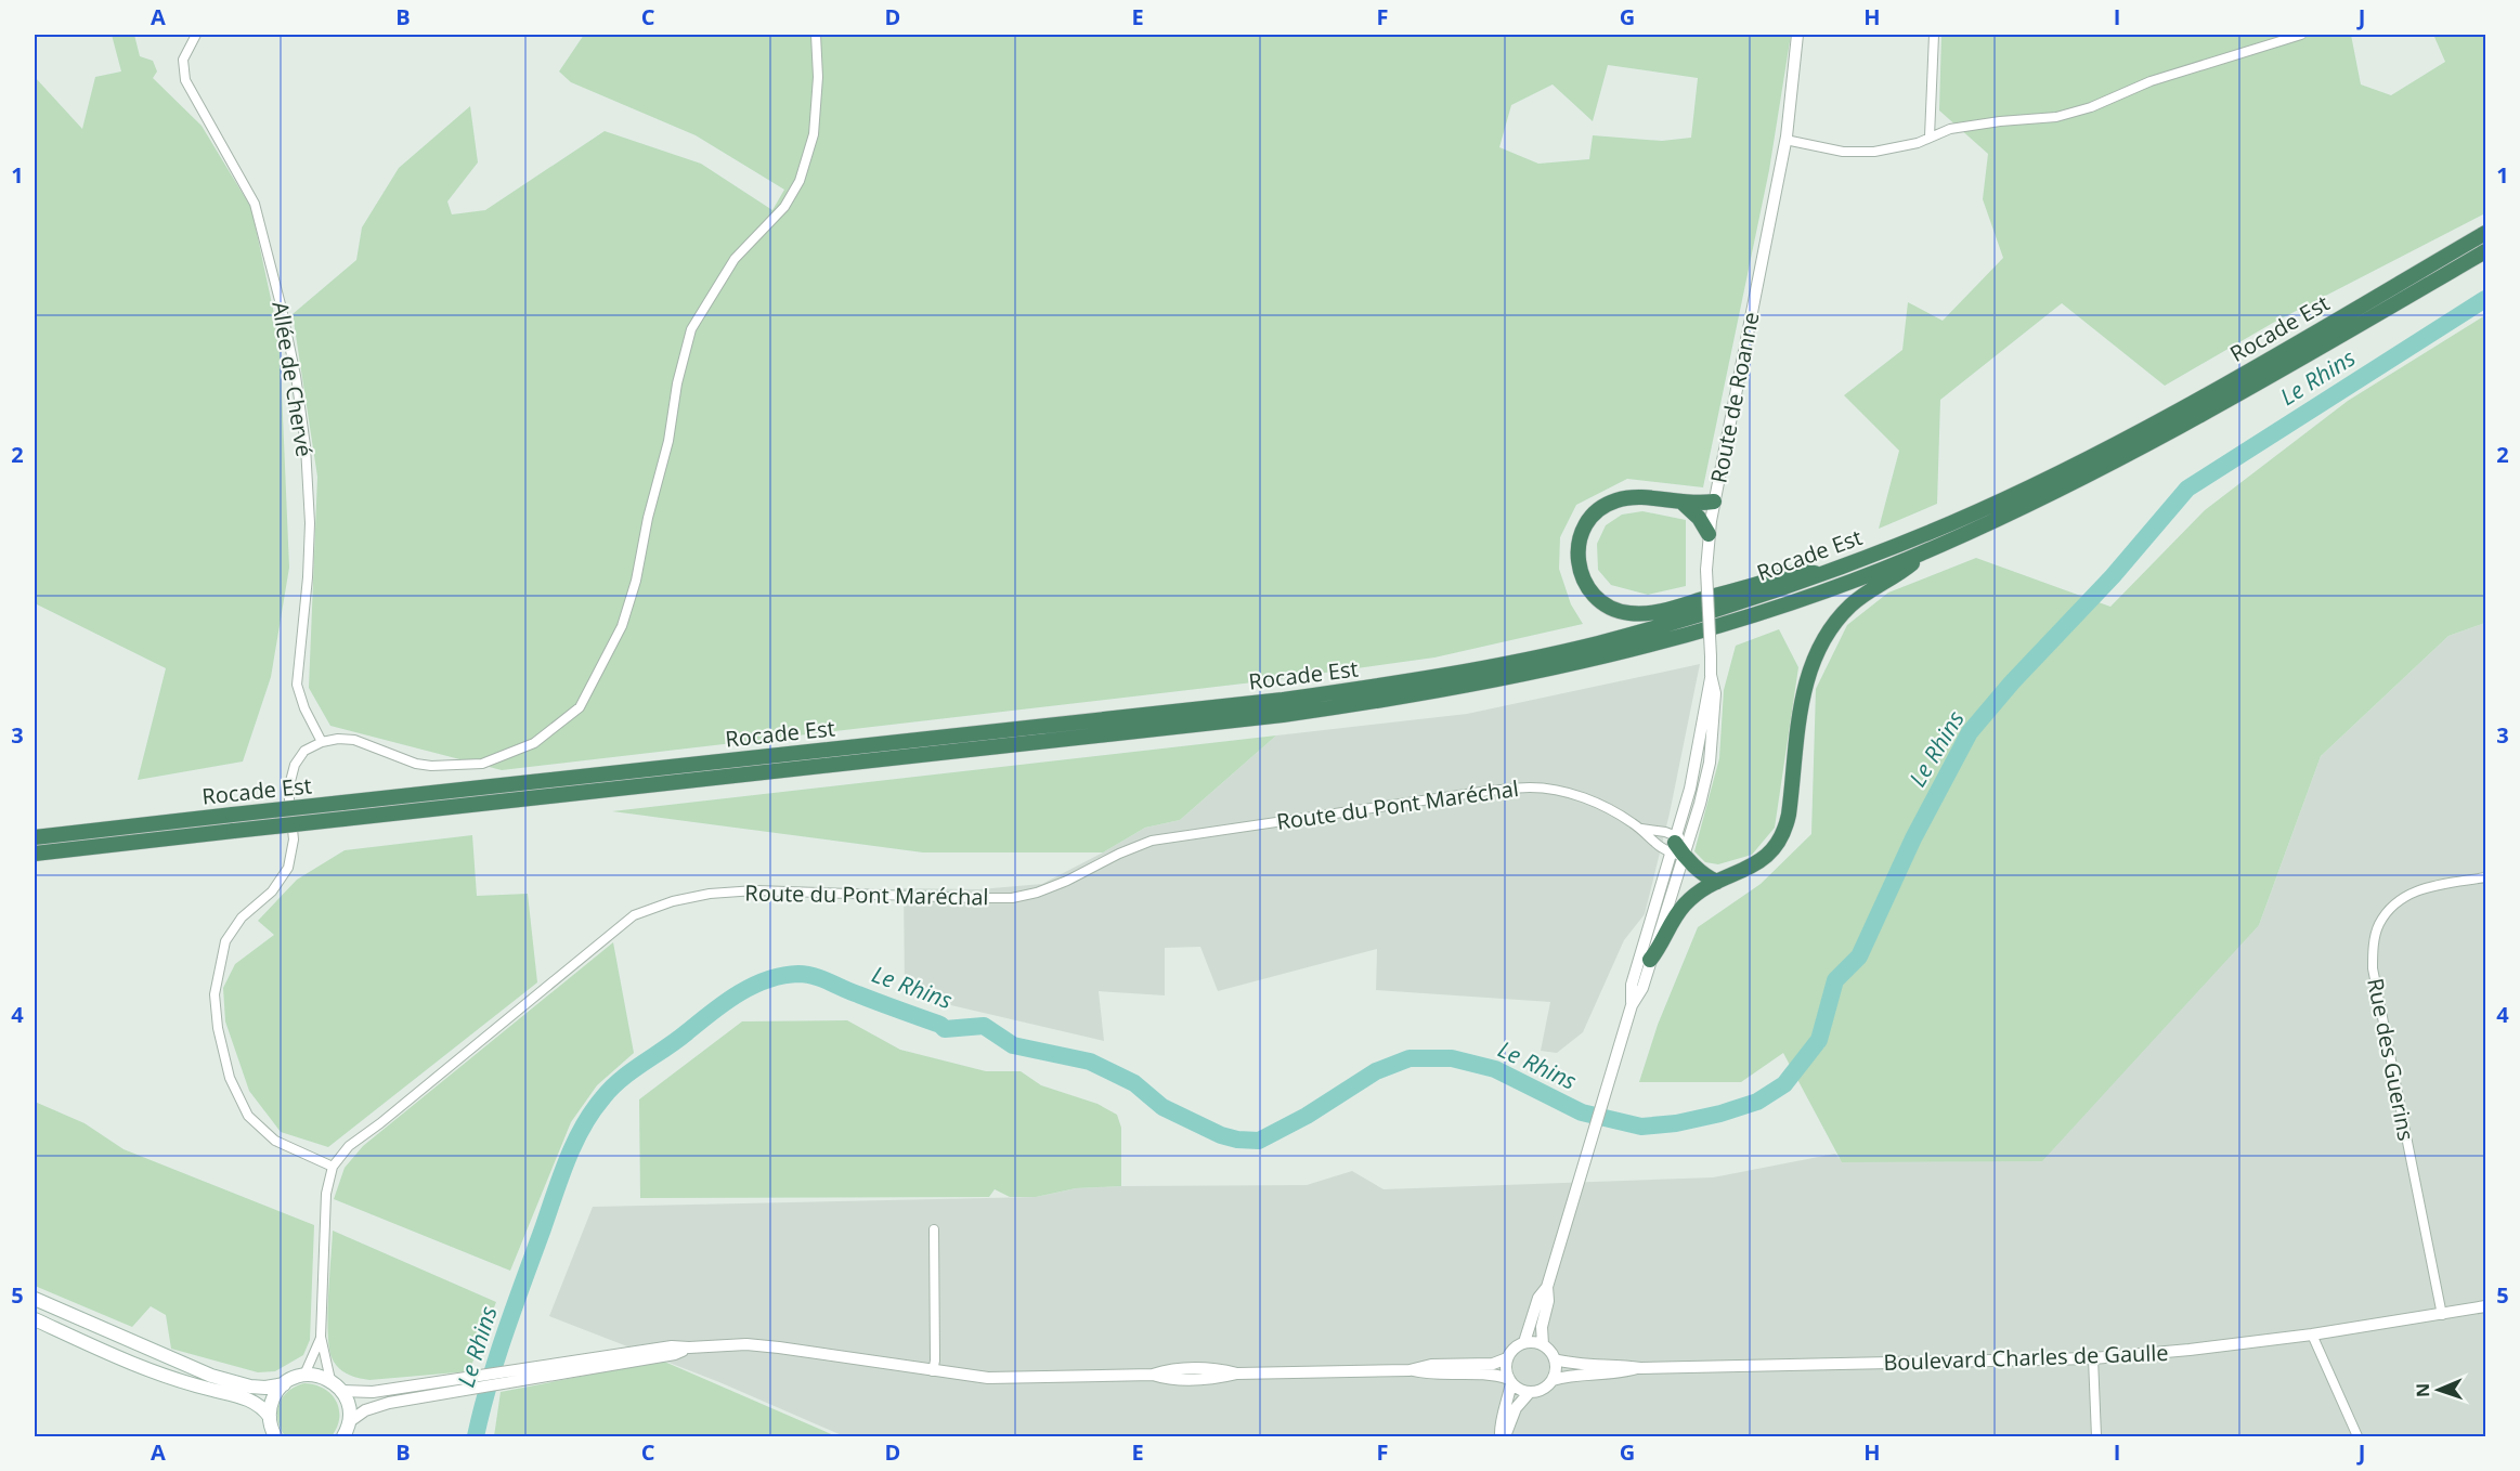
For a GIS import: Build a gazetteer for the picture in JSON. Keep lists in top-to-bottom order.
{
  "streets": {
    "highway": ["Rocade Est"],
    "street": [
      "Allée de Chervé",
      "Route de Roanne",
      "Route du Pont Maréchal",
      "Rue des Guerins",
      "Boulevard Charles de Gaulle"
    ]
  },
  "crossings": [
    ["Route de Roanne", "Route du Pont Maréchal"],
    ["Rue des Guerins", "Boulevard Charles de Gaulle"]
  ],
  "water": ["Le Rhins"],
  "north": "left",
  "grid": {
    "columns": [
      "A",
      "B",
      "C",
      "D",
      "E",
      "F",
      "G",
      "H",
      "I",
      "J"
    ],
    "rows": [
      "1",
      "2",
      "3",
      "4",
      "5"
    ]
  }
}
